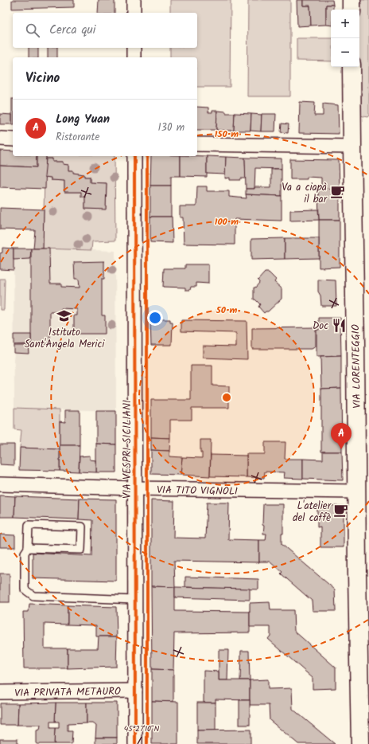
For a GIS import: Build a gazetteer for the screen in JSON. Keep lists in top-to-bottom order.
{
  "streets": {
    "main road": ["VIA LORENTEGGIO"],
    "street": ["VIA VESPRI SICILIANI", "VIA TITO VIGNOLI", "VIA PRIVATA METAURO"]
  },
  "crossings": [
    ["VIA LORENTEGGIO", "VIA TITO VIGNOLI"],
    ["VIA VESPRI SICILIANI", "VIA TITO VIGNOLI"],
    ["VIA VESPRI SICILIANI", "VIA PRIVATA METAURO"]
  ],
  "places": {
    "cafe": ["Va a ciapà il bar", "L'atelier del caffè"],
    "school or university": ["Istituto Sant'Angela Merici"],
    "restaurant": ["Doc"]
  },
  "page": {
    "map_buttons": ["+", "−"],
    "search": "Cerca qui",
    "heading": "Vicino",
    "list": [
      {
        "mark": "A",
        "name": "Long Yuan",
        "note": "Ristorante",
        "value": "130 m"
      }
    ],
    "pins": "A"
  },
  "coordinates": ["45°27'10\"N"],
  "rings": ["150 m", "100 m", "50 m"]
}
